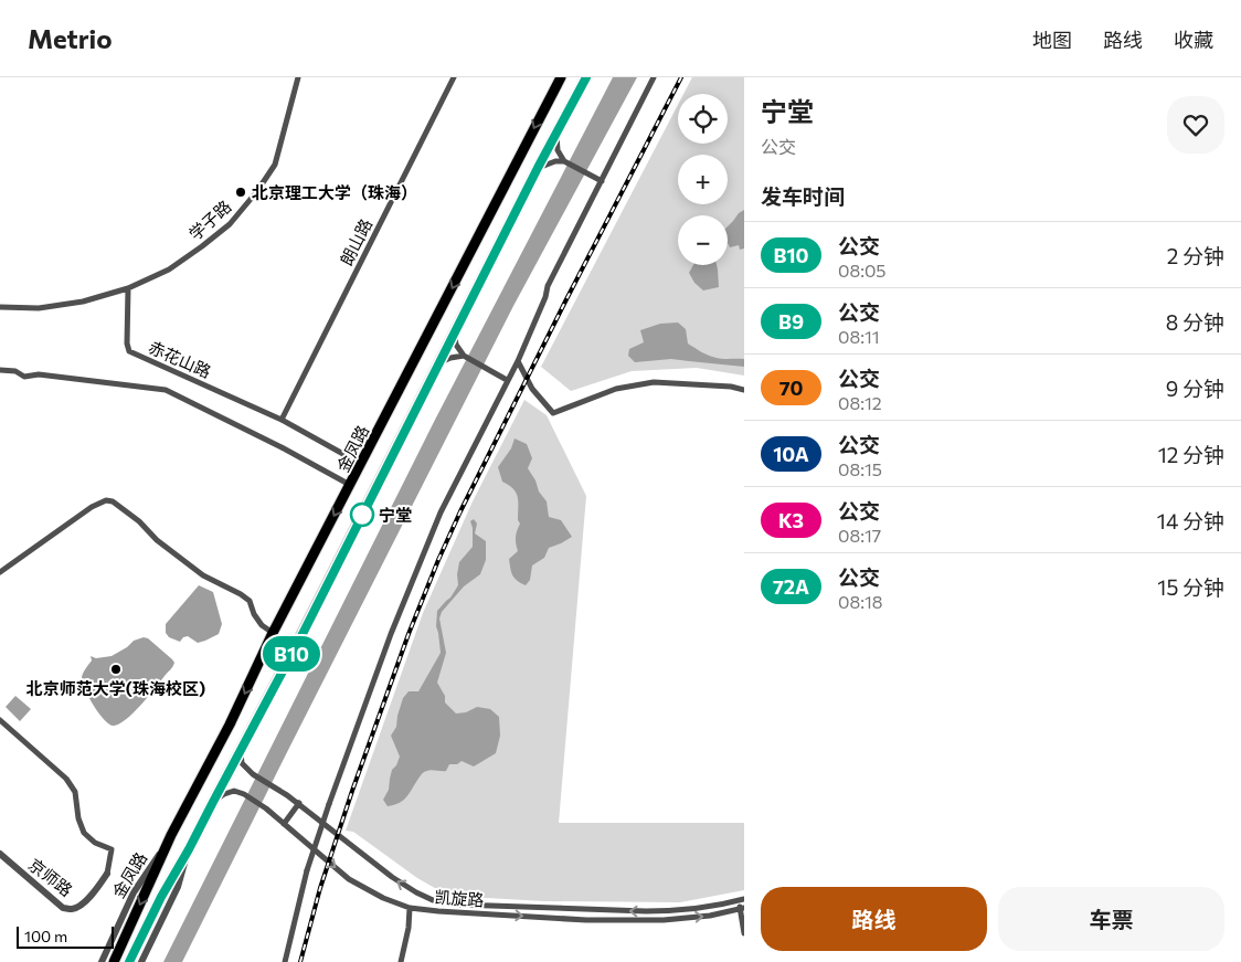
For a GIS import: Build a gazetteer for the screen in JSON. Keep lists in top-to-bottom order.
{
  "streets": {
    "highway": ["金凤路"],
    "street": [
      "学子路",
      "朗山路",
      "赤花山路",
      "京师路",
      "凯旋路"
    ]
  },
  "crossings": [
    ["学子路", "赤花山路"],
    ["朗山路", "赤花山路"],
    ["赤花山路", "金凤路"]
  ],
  "places": ["北京理工大学（珠海）", "宁堂", "北京师范大学(珠海校区)"],
  "lines": ["bus line B10"],
  "scale_bar": "100 m",
  "page": {
    "header": "Metrio",
    "nav": ["地图", "路线", "收藏"],
    "on_map": "B10",
    "heading": [
      ["宁堂", "公交"],
      "发车时间"
    ],
    "map_buttons": ["+", "−"],
    "list": [
      {
        "mark": "B10",
        "name": "公交",
        "note": "08:05",
        "value": "2 分钟"
      },
      {
        "mark": "B9",
        "name": "公交",
        "note": "08:11",
        "value": "8 分钟"
      },
      {
        "mark": "70",
        "name": "公交",
        "note": "08:12",
        "value": "9 分钟"
      },
      {
        "mark": "10A",
        "name": "公交",
        "note": "08:15",
        "value": "12 分钟"
      },
      {
        "mark": "K3",
        "name": "公交",
        "note": "08:17",
        "value": "14 分钟"
      },
      {
        "mark": "72A",
        "name": "公交",
        "note": "08:18",
        "value": "15 分钟"
      }
    ],
    "buttons": ["路线", "车票"],
    "scale": "100 m"
  }
}
